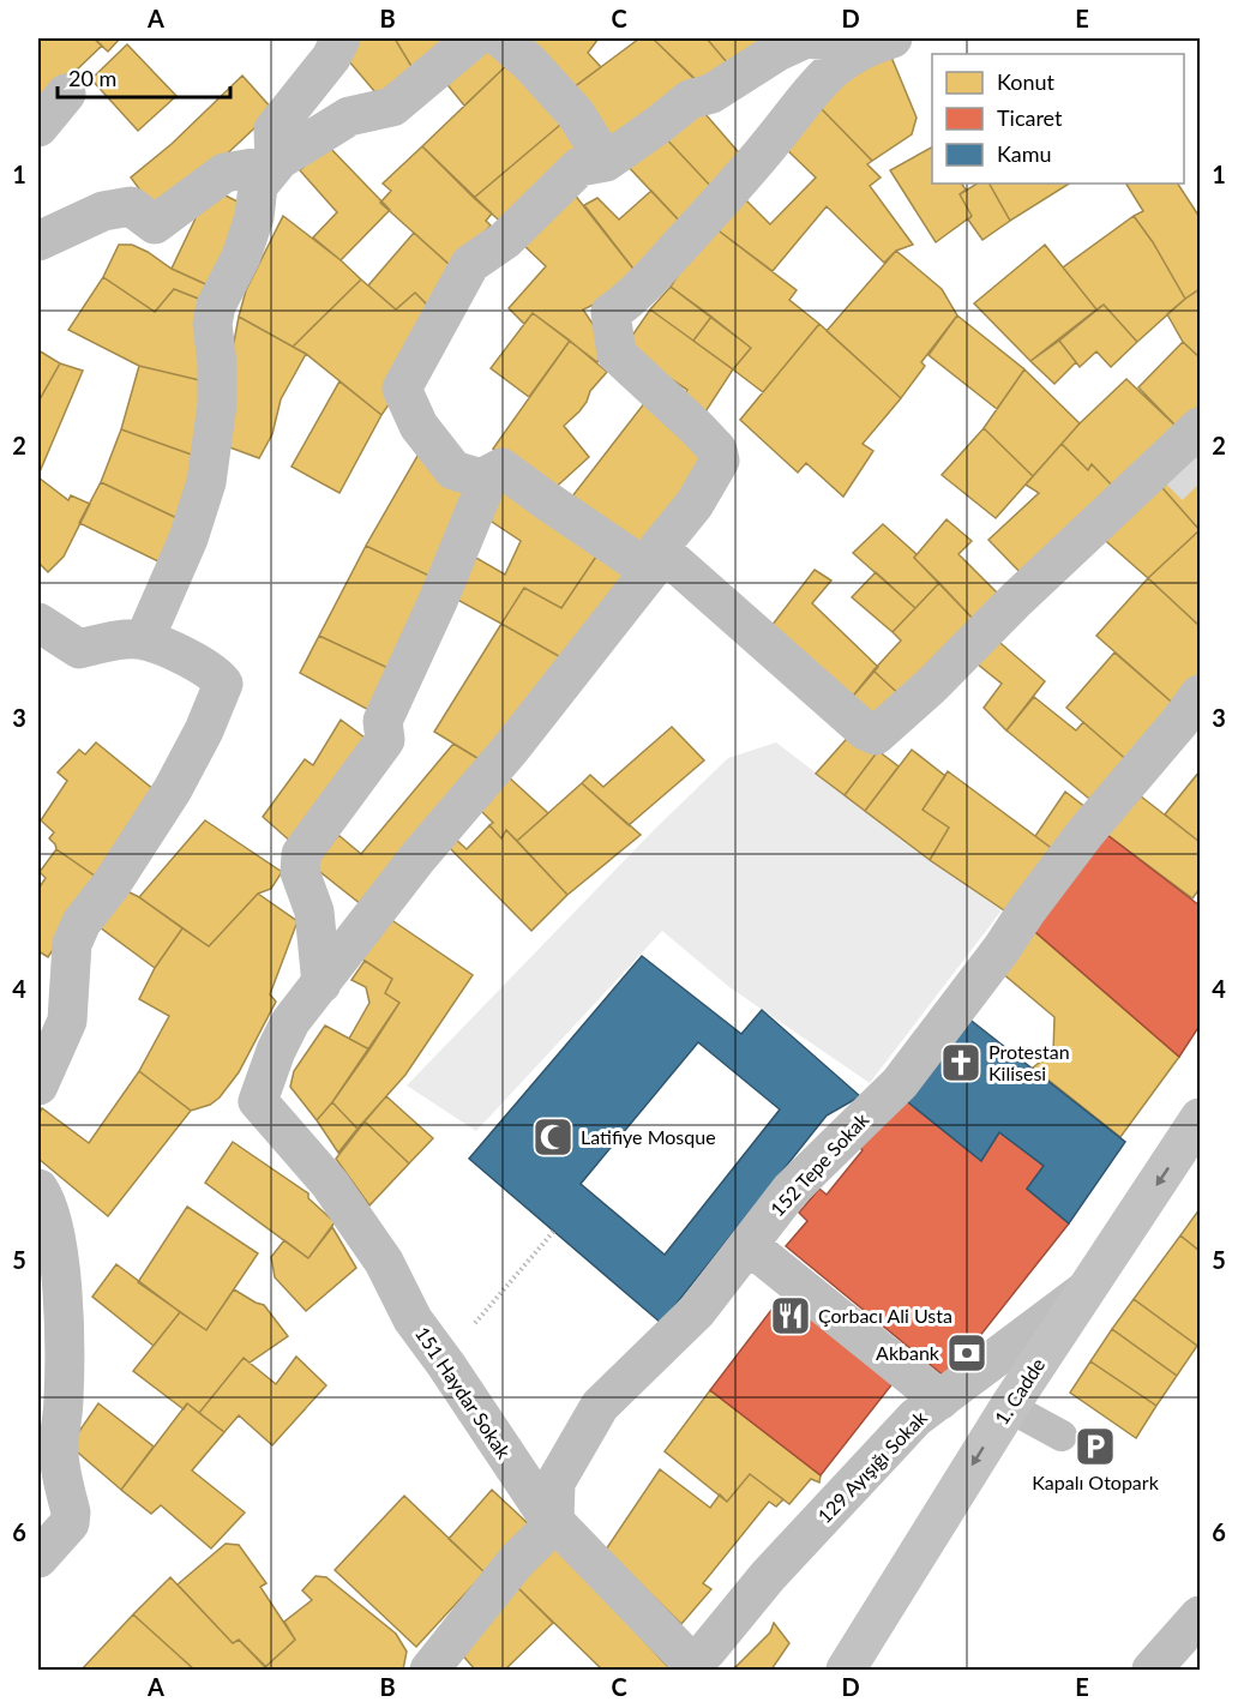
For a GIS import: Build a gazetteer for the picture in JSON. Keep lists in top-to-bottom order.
{
  "streets": {
    "main road": ["1. Cadde"],
    "street": ["152 Tepe Sokak", "151 Haydar Sokak", "129 Ayışığı Sokak"]
  },
  "crossings": [
    ["152 Tepe Sokak", "151 Haydar Sokak"],
    ["1. Cadde", "129 Ayışığı Sokak"],
    ["151 Haydar Sokak", "129 Ayışığı Sokak"]
  ],
  "one_way": ["1. Cadde"],
  "places": {
    "church": ["Protestan Kilisesi"],
    "mosque": ["Latifiye Mosque"],
    "restaurant": ["Çorbacı Ali Usta"],
    "bank": ["Akbank"],
    "parking": ["Kapalı Otopark"]
  },
  "legend": ["Konut", "Ticaret", "Kamu"],
  "scale_bar": "20 m",
  "grid": {
    "columns": [
      "A",
      "B",
      "C",
      "D",
      "E"
    ],
    "rows": [
      "1",
      "2",
      "3",
      "4",
      "5",
      "6"
    ]
  }
}
